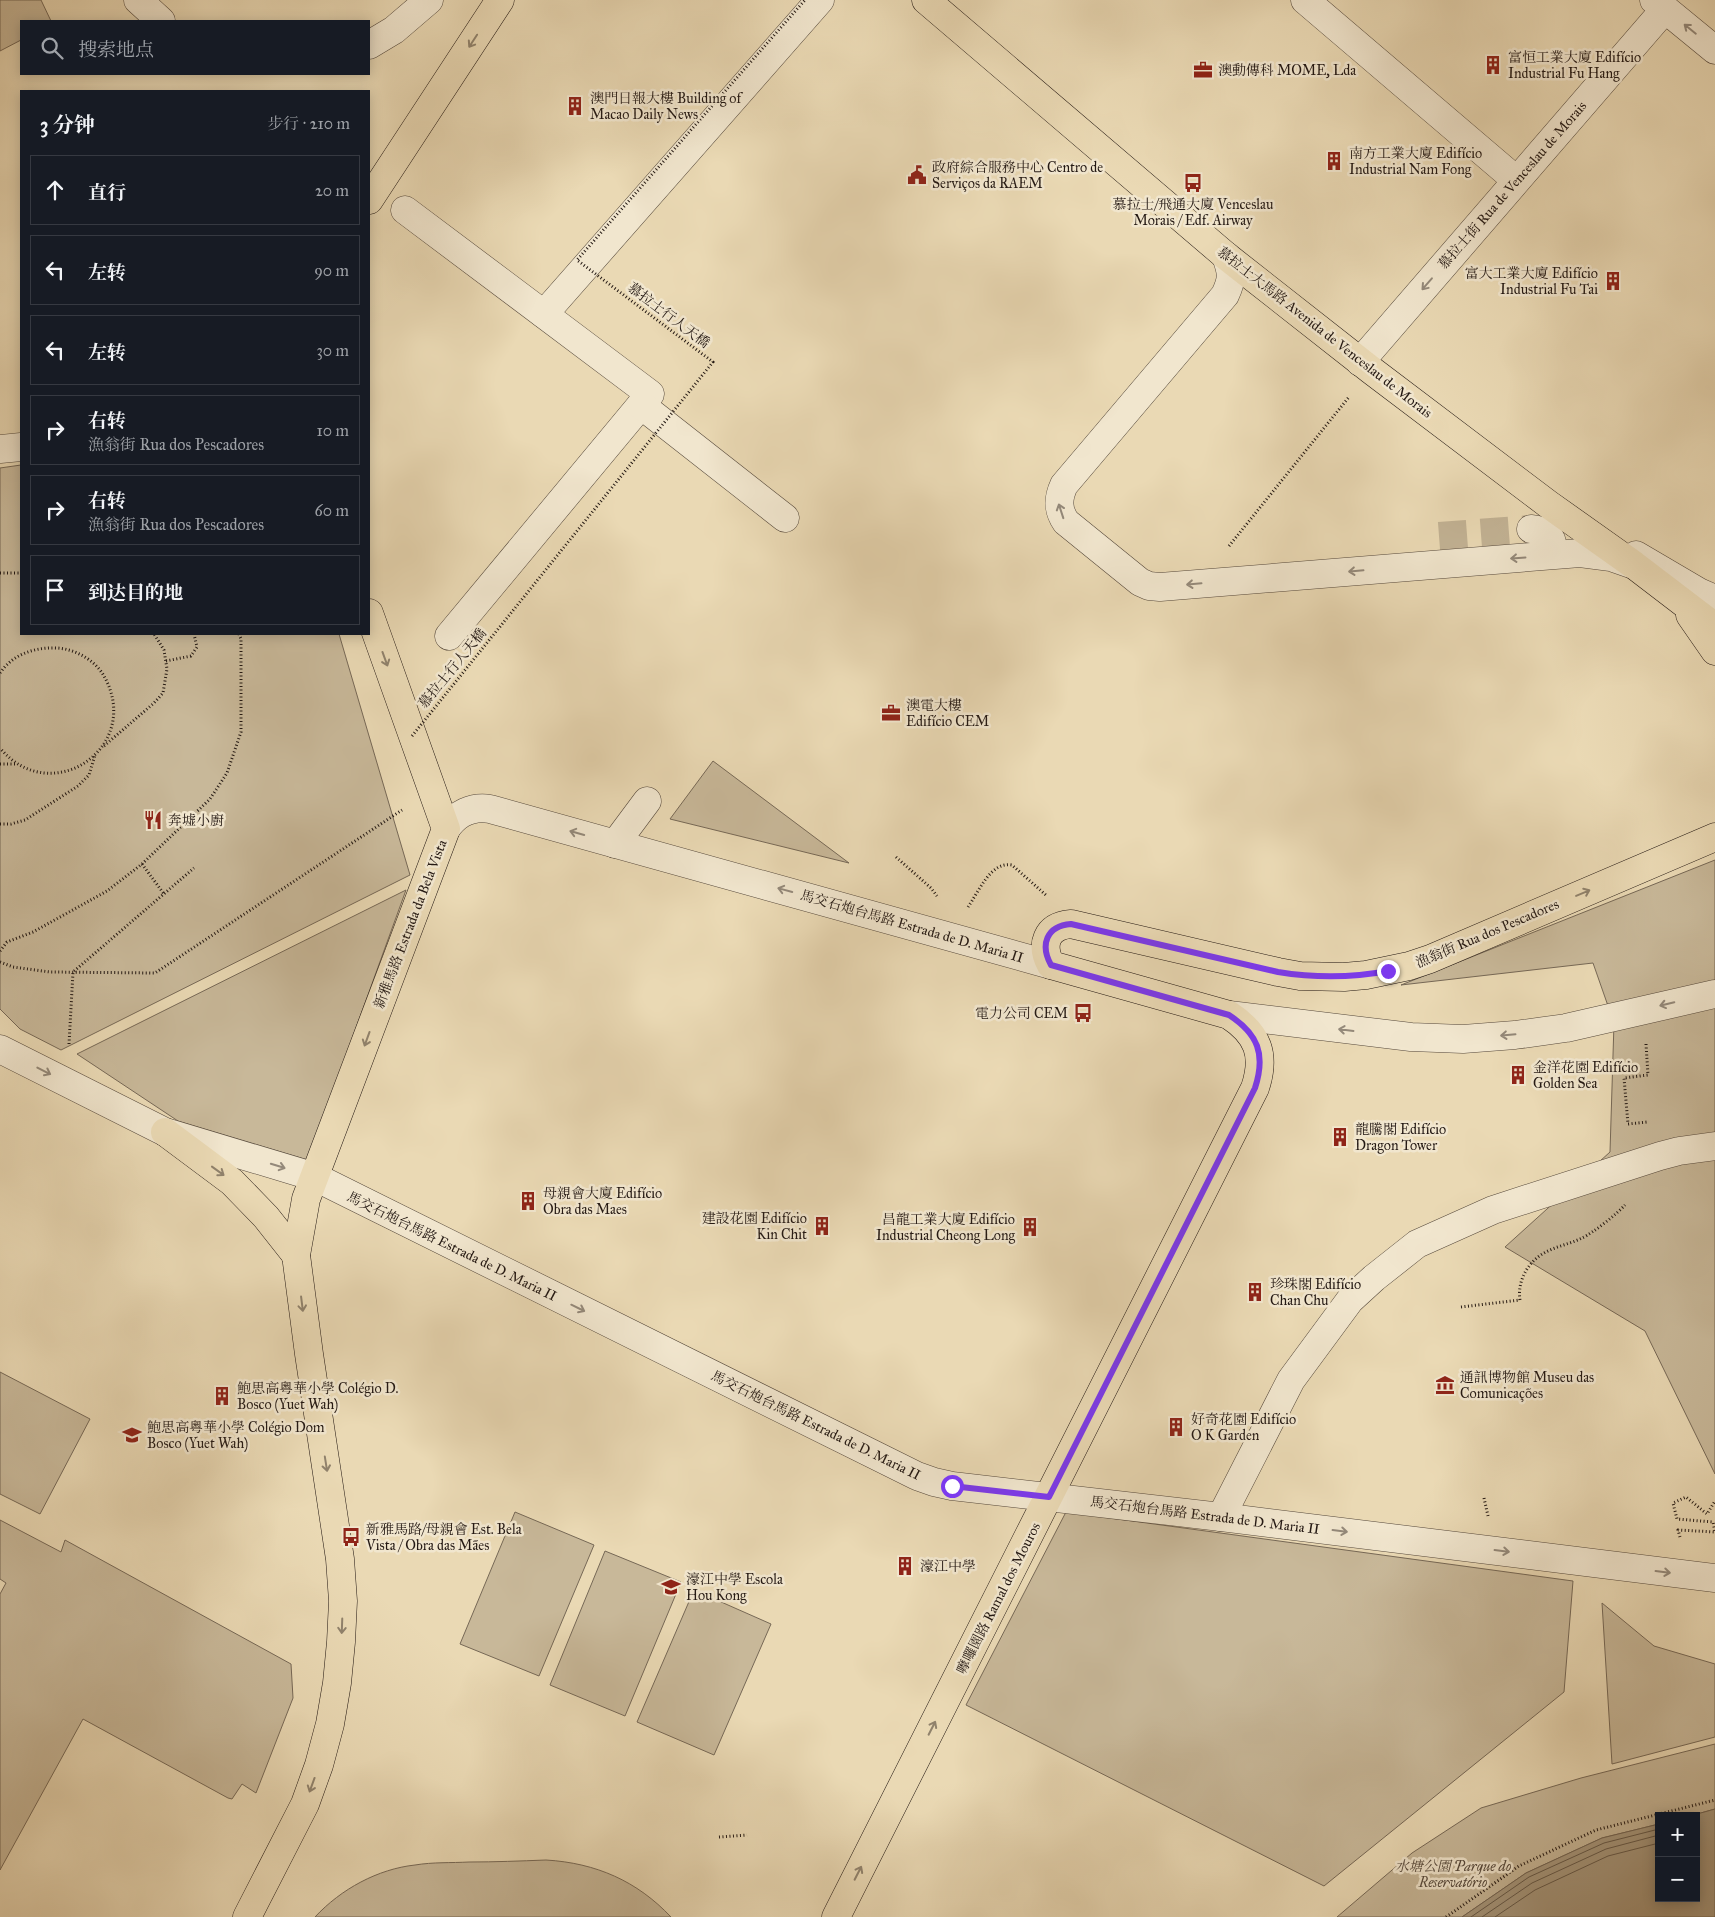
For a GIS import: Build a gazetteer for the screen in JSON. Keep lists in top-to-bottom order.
{
  "streets": {
    "main road": [
      "慕拉士大馬路 Avenida de Venceslau de Morais",
      "新雅馬路 Estrada da Bela Vista",
      "馬交石炮台馬路 Estrada de D. Maria II",
      "漁翁街 Rua dos Pescadores",
      "嚤囉園路 Ramal dos Mouros"
    ],
    "street": ["慕拉士街 Rua de Venceslau de Morais"],
    "path": ["慕拉士行人天橋"]
  },
  "crossings": [
    ["慕拉士街 Rua de Venceslau de Morais", "慕拉士大馬路 Avenida de Venceslau de Morais"],
    ["慕拉士行人天橋", "新雅馬路 Estrada da Bela Vista"],
    ["新雅馬路 Estrada da Bela Vista", "馬交石炮台馬路 Estrada de D. Maria II"],
    ["馬交石炮台馬路 Estrada de D. Maria II", "漁翁街 Rua dos Pescadores"],
    ["馬交石炮台馬路 Estrada de D. Maria II", "嚤囉園路 Ramal dos Mouros"]
  ],
  "one_way": [
    "慕拉士街 Rua de Venceslau de Morais",
    "新雅馬路 Estrada da Bela Vista",
    "漁翁街 Rua dos Pescadores",
    "嚤囉園路 Ramal dos Mouros"
  ],
  "parks": ["水塘公園 Parque do Reservatório"],
  "places": {
    "building": [
      "富恒工業大廈 Edifício Industrial Fu Hang",
      "澳門日報大樓 Building of Macao Daily News",
      "南方工業大廈 Edifício Industrial Nam Fong",
      "富大工業大廈 Edifício Industrial Fu Tai",
      "金洋花園 Edifício Golden Sea",
      "龍騰閣 Edifício Dragon Tower",
      "母親會大廈 Edifício Obra das Maes",
      "建設花園 Edifício Kin Chit",
      "昌龍工業大廈 Edifício Industrial Cheong Long",
      "珍珠閣 Edifício Chan Chu",
      "鮑思高粵華小學 Colégio D. Bosco (Yuet Wah)",
      "好奇花園 Edifício O K Garden",
      "濠江中學"
    ],
    "office": ["澳動傳科 MOME, Lda", "澳電大樓 Edifício CEM"],
    "public building": ["政府綜合服務中心 Centro de Serviços da RAEM"],
    "bus stop": ["慕拉士/飛通大廈 Venceslau Morais / Edf. Airway", "電力公司 CEM", "新雅馬路/母親會 Est. Bela Vista / Obra das Mães"],
    "restaurant": ["奔墟小廚"],
    "museum": ["通訊博物館 Museu das Comunicações"],
    "school or university": ["鮑思高粵華小學 Colégio Dom Bosco (Yuet Wah)", "濠江中學 Escola Hou Kong"]
  },
  "page": {
    "search": "搜索地点",
    "heading": ["3 分钟", "步行 · 210 m"],
    "list": [
      ["直行", "20 m"],
      ["左转", "90 m"],
      ["左转", "30 m"],
      ["右转", "漁翁街 Rua dos Pescadores", "10 m"],
      ["右转", "漁翁街 Rua dos Pescadores", "60 m"],
      "到达目的地"
    ],
    "map_buttons": ["+", "−"]
  }
}
